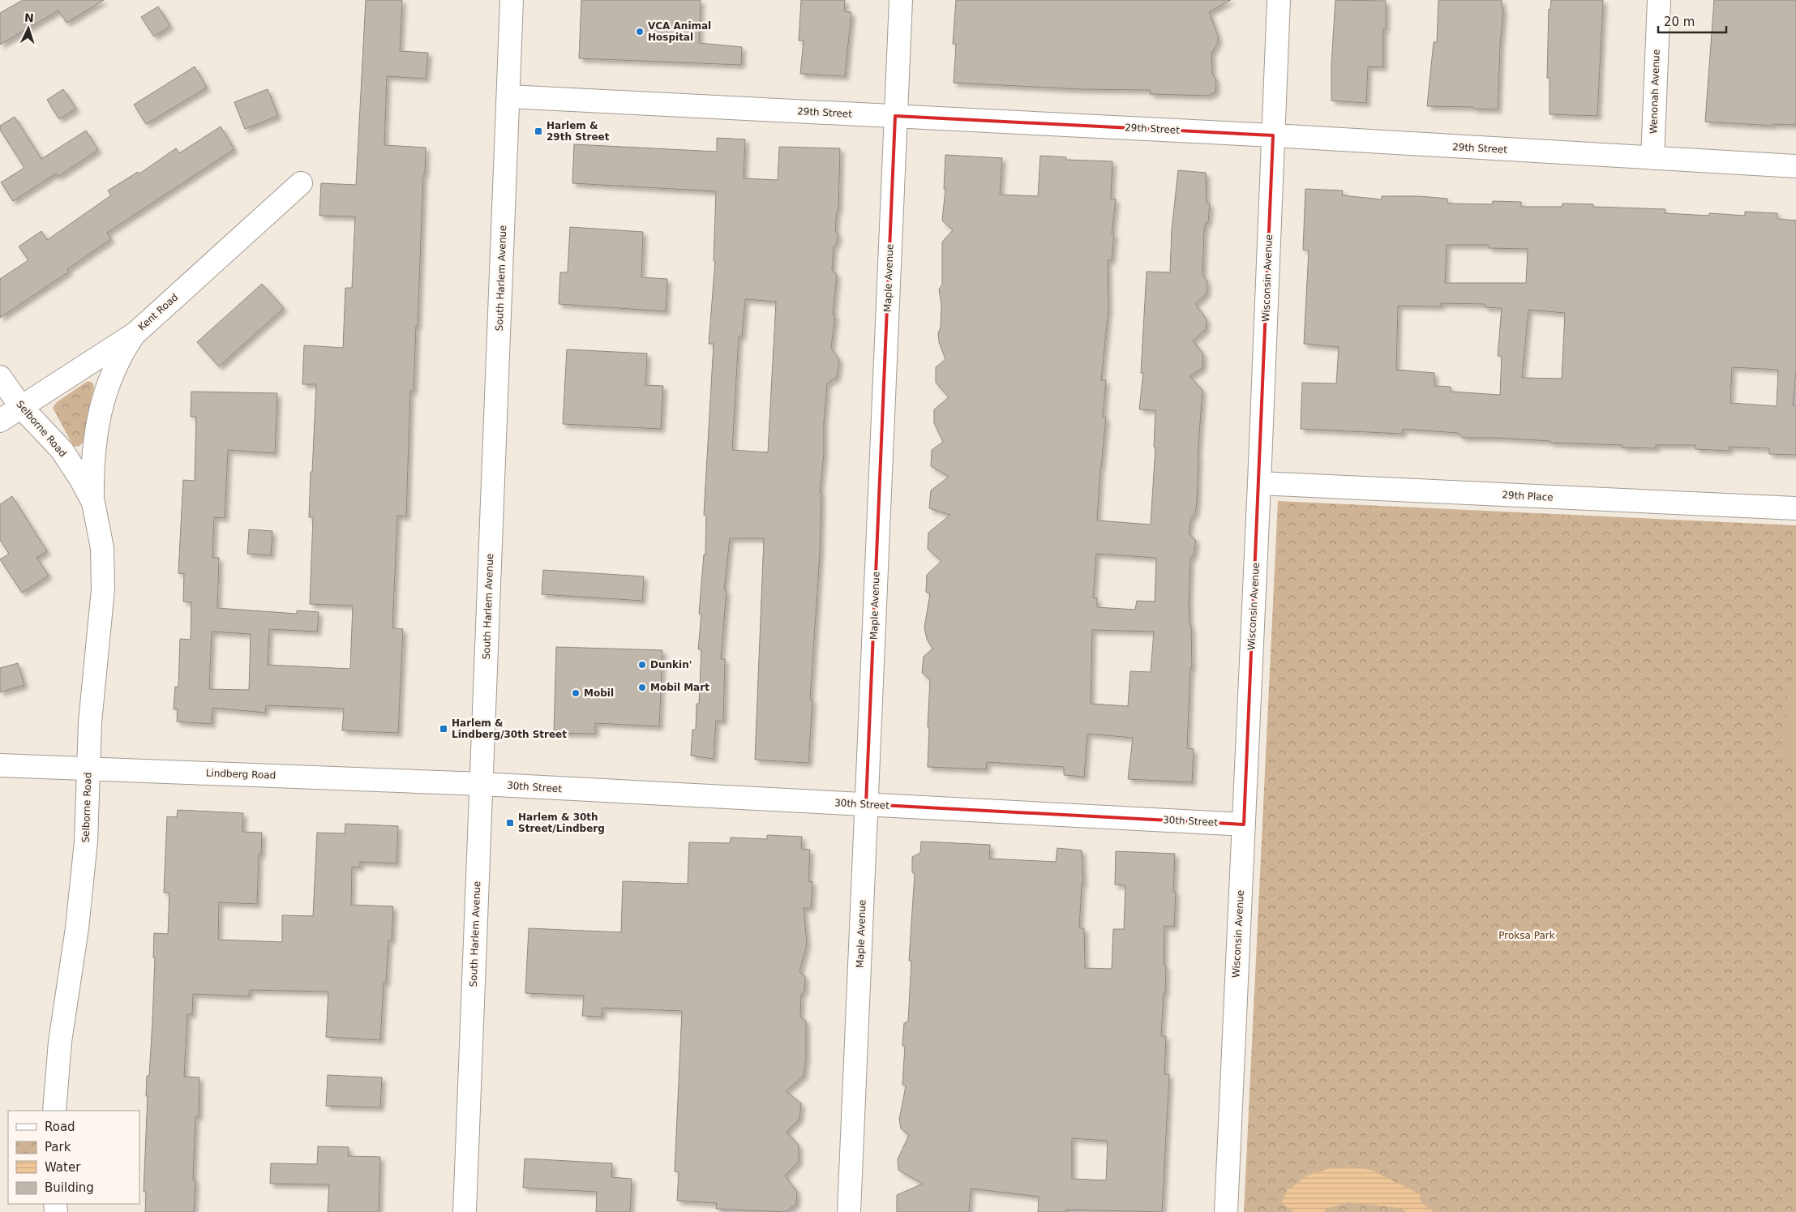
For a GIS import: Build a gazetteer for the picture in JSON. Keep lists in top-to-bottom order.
{
  "streets": {
    "street": [
      "Wenonah Avenue",
      "29th Street",
      "South Harlem Avenue",
      "Maple Avenue",
      "Wisconsin Avenue",
      "Kent Road",
      "Selborne Road",
      "29th Place",
      "Lindberg Road",
      "30th Street"
    ]
  },
  "crossings": [
    ["Wenonah Avenue", "29th Street"],
    ["29th Street", "South Harlem Avenue"],
    ["29th Street", "Maple Avenue"],
    ["29th Street", "Wisconsin Avenue"],
    ["South Harlem Avenue", "Lindberg Road"],
    ["South Harlem Avenue", "30th Street"],
    ["Maple Avenue", "30th Street"],
    ["Wisconsin Avenue", "29th Place"],
    ["Wisconsin Avenue", "30th Street"],
    ["Kent Road", "Selborne Road"],
    ["Selborne Road", "Lindberg Road"],
    ["Lindberg Road", "30th Street"]
  ],
  "parks": ["Proksa Park"],
  "places": {
    "other": [
      "VCA Animal Hospital",
      "Dunkin'",
      "Mobil Mart",
      "Mobil"
    ],
    "transit": ["Harlem & 29th Street", "Harlem & Lindberg/30th Street", "Harlem & 30th Street/Lindberg"]
  },
  "legend": [
    "Road",
    "Park",
    "Water",
    "Building"
  ],
  "scale_bar": "20 m",
  "north": "top"
}
